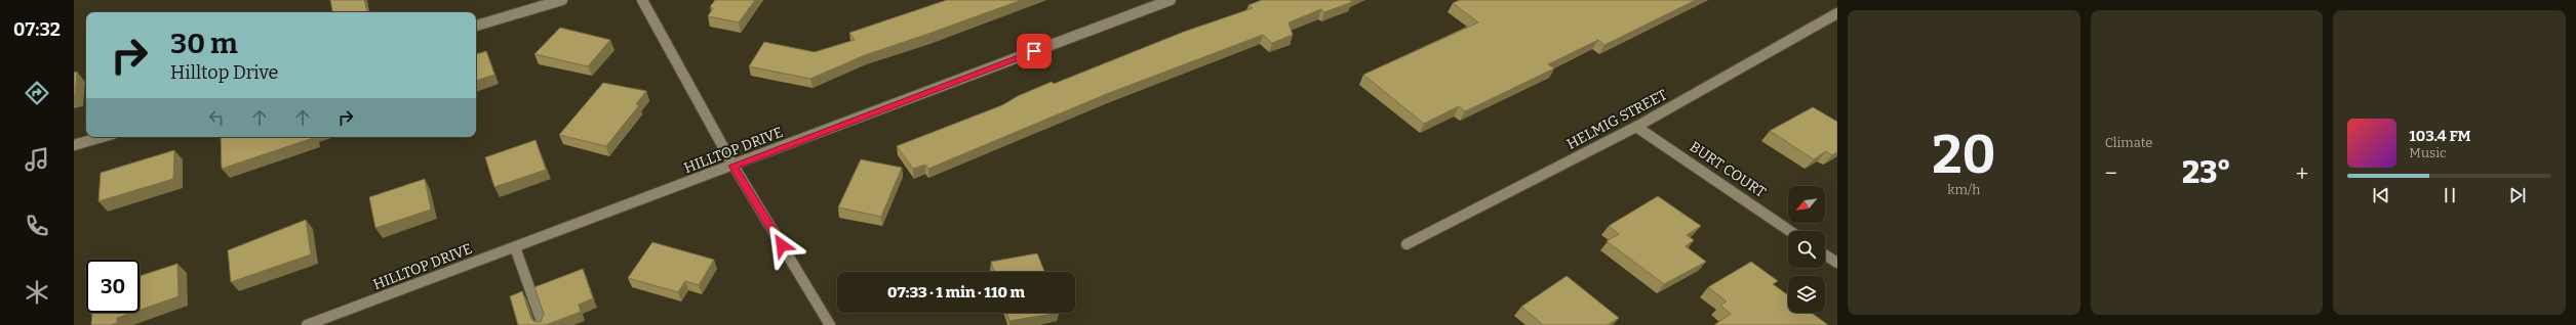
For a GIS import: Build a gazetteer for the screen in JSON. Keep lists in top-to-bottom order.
{
  "streets": {
    "street": ["HELMIG STREET", "HILLTOP DRIVE", "BURT COURT"]
  },
  "crossings": [
    ["HELMIG STREET", "BURT COURT"]
  ],
  "north": "bottom left",
  "page": {
    "tabs": "07:32",
    "tile": [
      ["20", "km/h"],
      "Climate"
    ],
    "turn": ["30 m", "Hilltop Drive"],
    "song": ["103.4 FM", "Music"],
    "heat": ["−", "23°", "+"],
    "limit": "30",
    "trip": "07:33 · 1 min · 110 m"
  }
}
